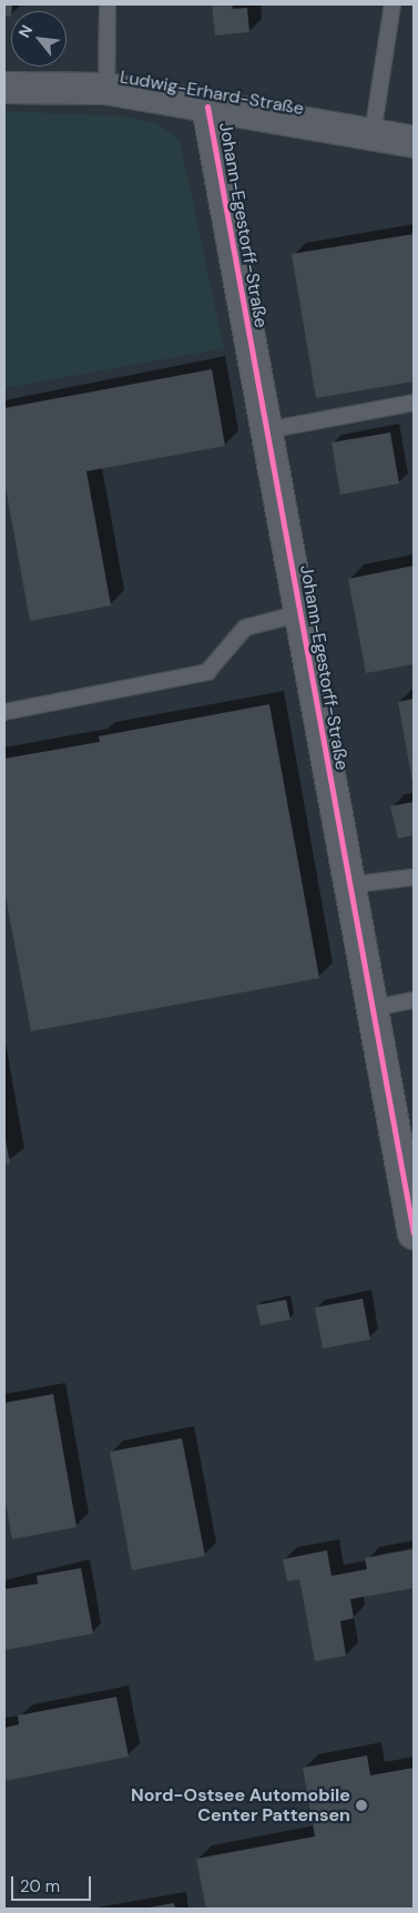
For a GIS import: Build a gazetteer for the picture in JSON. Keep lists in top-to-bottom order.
{
  "streets": {
    "street": ["Ludwig-Erhard-Straße", "Johann-Egestorff-Straße"]
  },
  "crossings": [
    ["Ludwig-Erhard-Straße", "Johann-Egestorff-Straße"]
  ],
  "places": ["Nord-Ostsee Automobile Center Pattensen"],
  "scale_bar": "20 m",
  "north": "top left"
}
